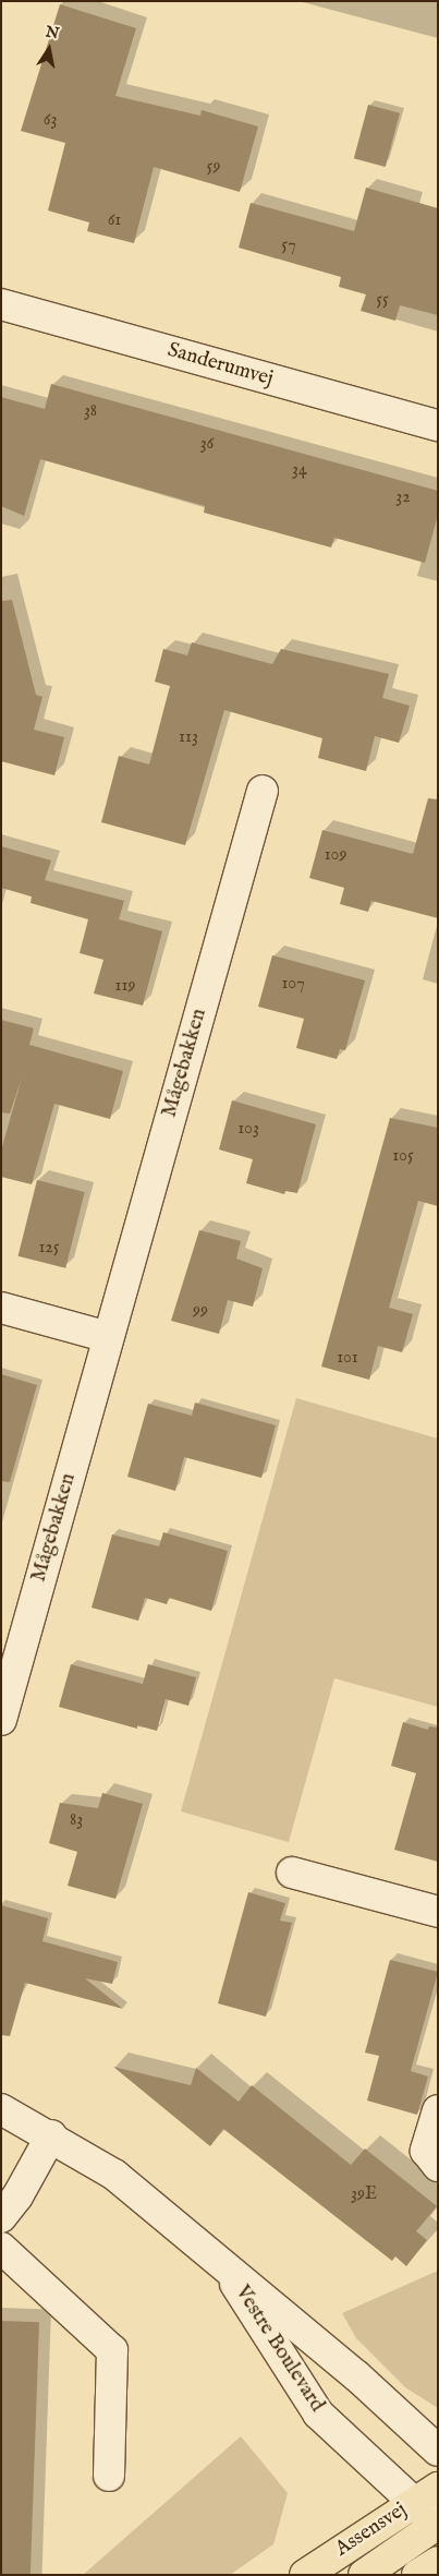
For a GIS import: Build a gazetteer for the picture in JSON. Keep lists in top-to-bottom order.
{
  "streets": {
    "main road": ["Assensvej"],
    "street": ["Sanderumvej", "Mågebakken", "Vestre Boulevard"]
  },
  "crossings": [
    ["Vestre Boulevard", "Assensvej"]
  ],
  "house_numbers": [
    "63",
    "59",
    "61",
    "57",
    "55",
    "38",
    "36",
    "34",
    "32",
    "113",
    "109",
    "107",
    "119",
    "103",
    "105",
    "125",
    "99",
    "101",
    "83",
    "39E"
  ],
  "north": "top"
}
